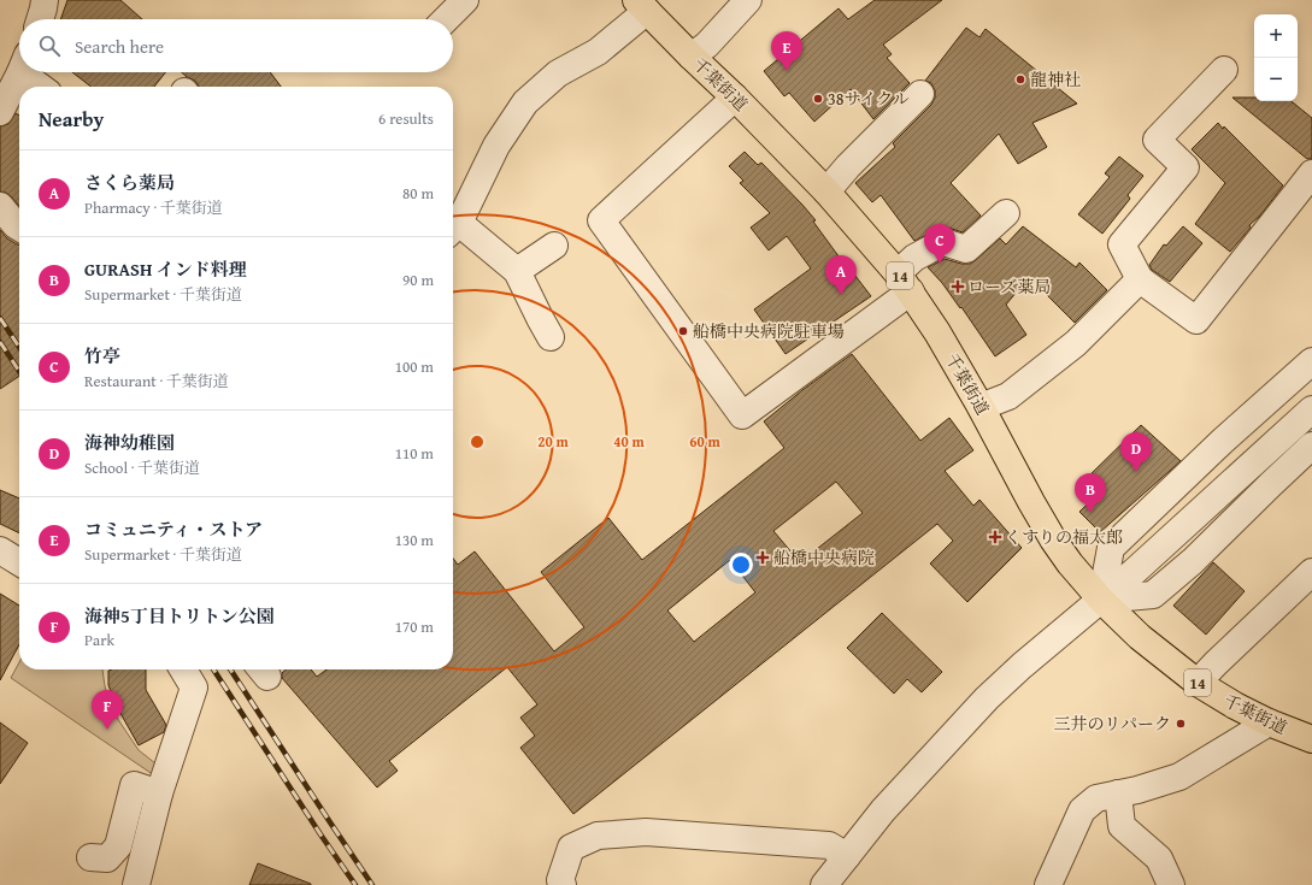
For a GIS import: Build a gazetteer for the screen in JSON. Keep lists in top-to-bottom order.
{
  "streets": {
    "highway": ["千葉街道", "14"]
  },
  "places": {
    "other": [
      "龍神社",
      "38サイクル",
      "船橋中央病院駐車場",
      "三井のリパーク"
    ],
    "health": ["ローズ薬局", "くすりの福太郎", "船橋中央病院"]
  },
  "page": {
    "map_buttons": ["+", "−"],
    "search": "Search here",
    "pins": [
      "E",
      "C",
      "A",
      "D",
      "B",
      "F"
    ],
    "heading": ["Nearby", "6 results"],
    "list": [
      {
        "mark": "A",
        "name": "さくら薬局",
        "note": "Pharmacy · 千葉街道",
        "value": "80 m"
      },
      {
        "mark": "B",
        "name": "GURASH インド料理",
        "note": "Supermarket · 千葉街道",
        "value": "90 m"
      },
      {
        "mark": "C",
        "name": "竹亭",
        "note": "Restaurant · 千葉街道",
        "value": "100 m"
      },
      {
        "mark": "D",
        "name": "海神幼稚園",
        "note": "School · 千葉街道",
        "value": "110 m"
      },
      {
        "mark": "E",
        "name": "コミュニティ・ストア",
        "note": "Supermarket · 千葉街道",
        "value": "130 m"
      },
      {
        "mark": "F",
        "name": "海神5丁目トリトン公園",
        "note": "Park",
        "value": "170 m"
      }
    ]
  },
  "rings": ["20 m", "40 m", "60 m"]
}
